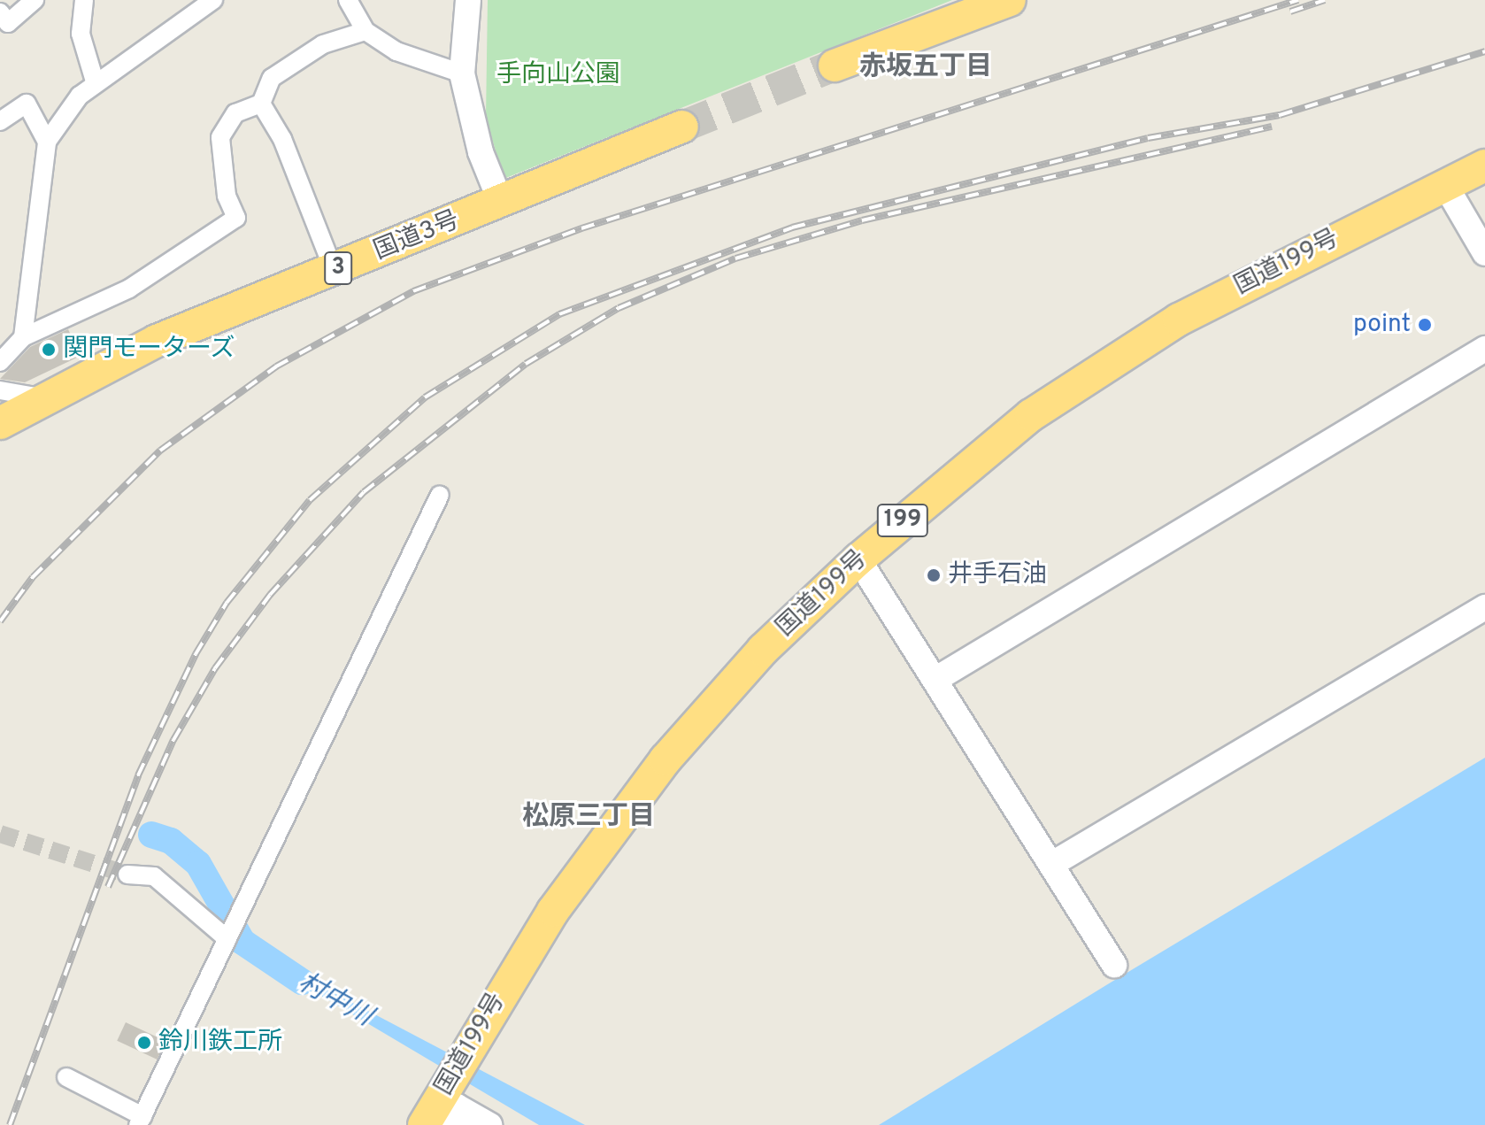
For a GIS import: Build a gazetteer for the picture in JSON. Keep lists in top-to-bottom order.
{
  "streets": {
    "highway": [
      "国道3号",
      "国道199号",
      "3",
      "199"
    ]
  },
  "districts": ["赤坂五丁目", "松原三丁目"],
  "water": ["村中川"],
  "parks": ["手向山公園"],
  "places": [
    "point",
    "関門モーターズ",
    "井手石油",
    "鈴川鉄工所"
  ]
}
